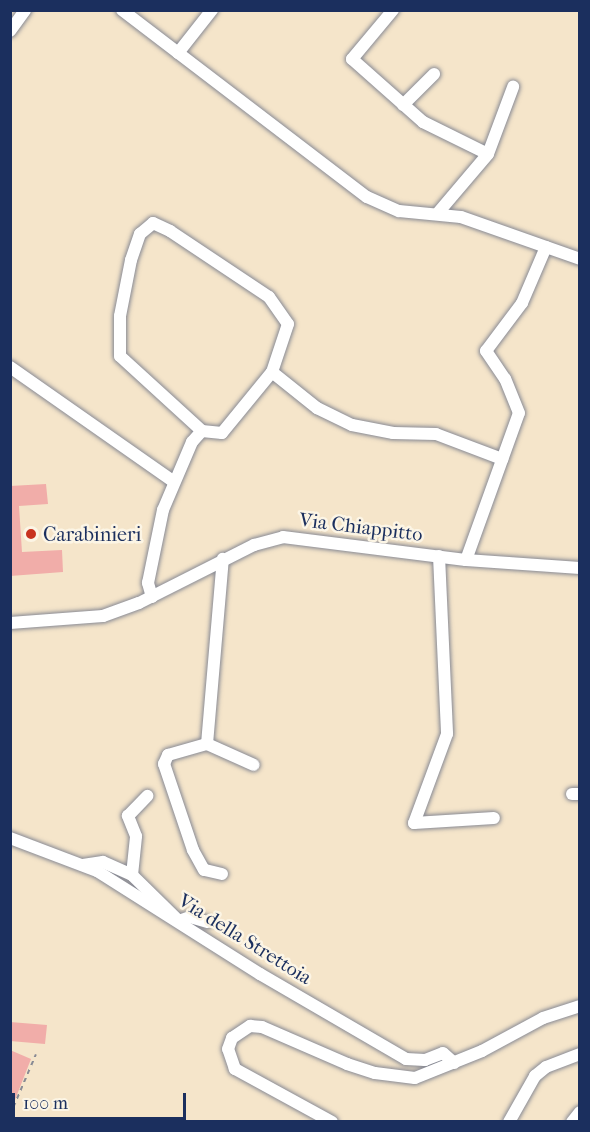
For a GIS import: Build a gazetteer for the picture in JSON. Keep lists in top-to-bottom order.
{
  "streets": {
    "street": ["Via Chiappitto", "Via della Strettoia"]
  },
  "places": ["Carabinieri"],
  "scale_bar": "100 m"
}
